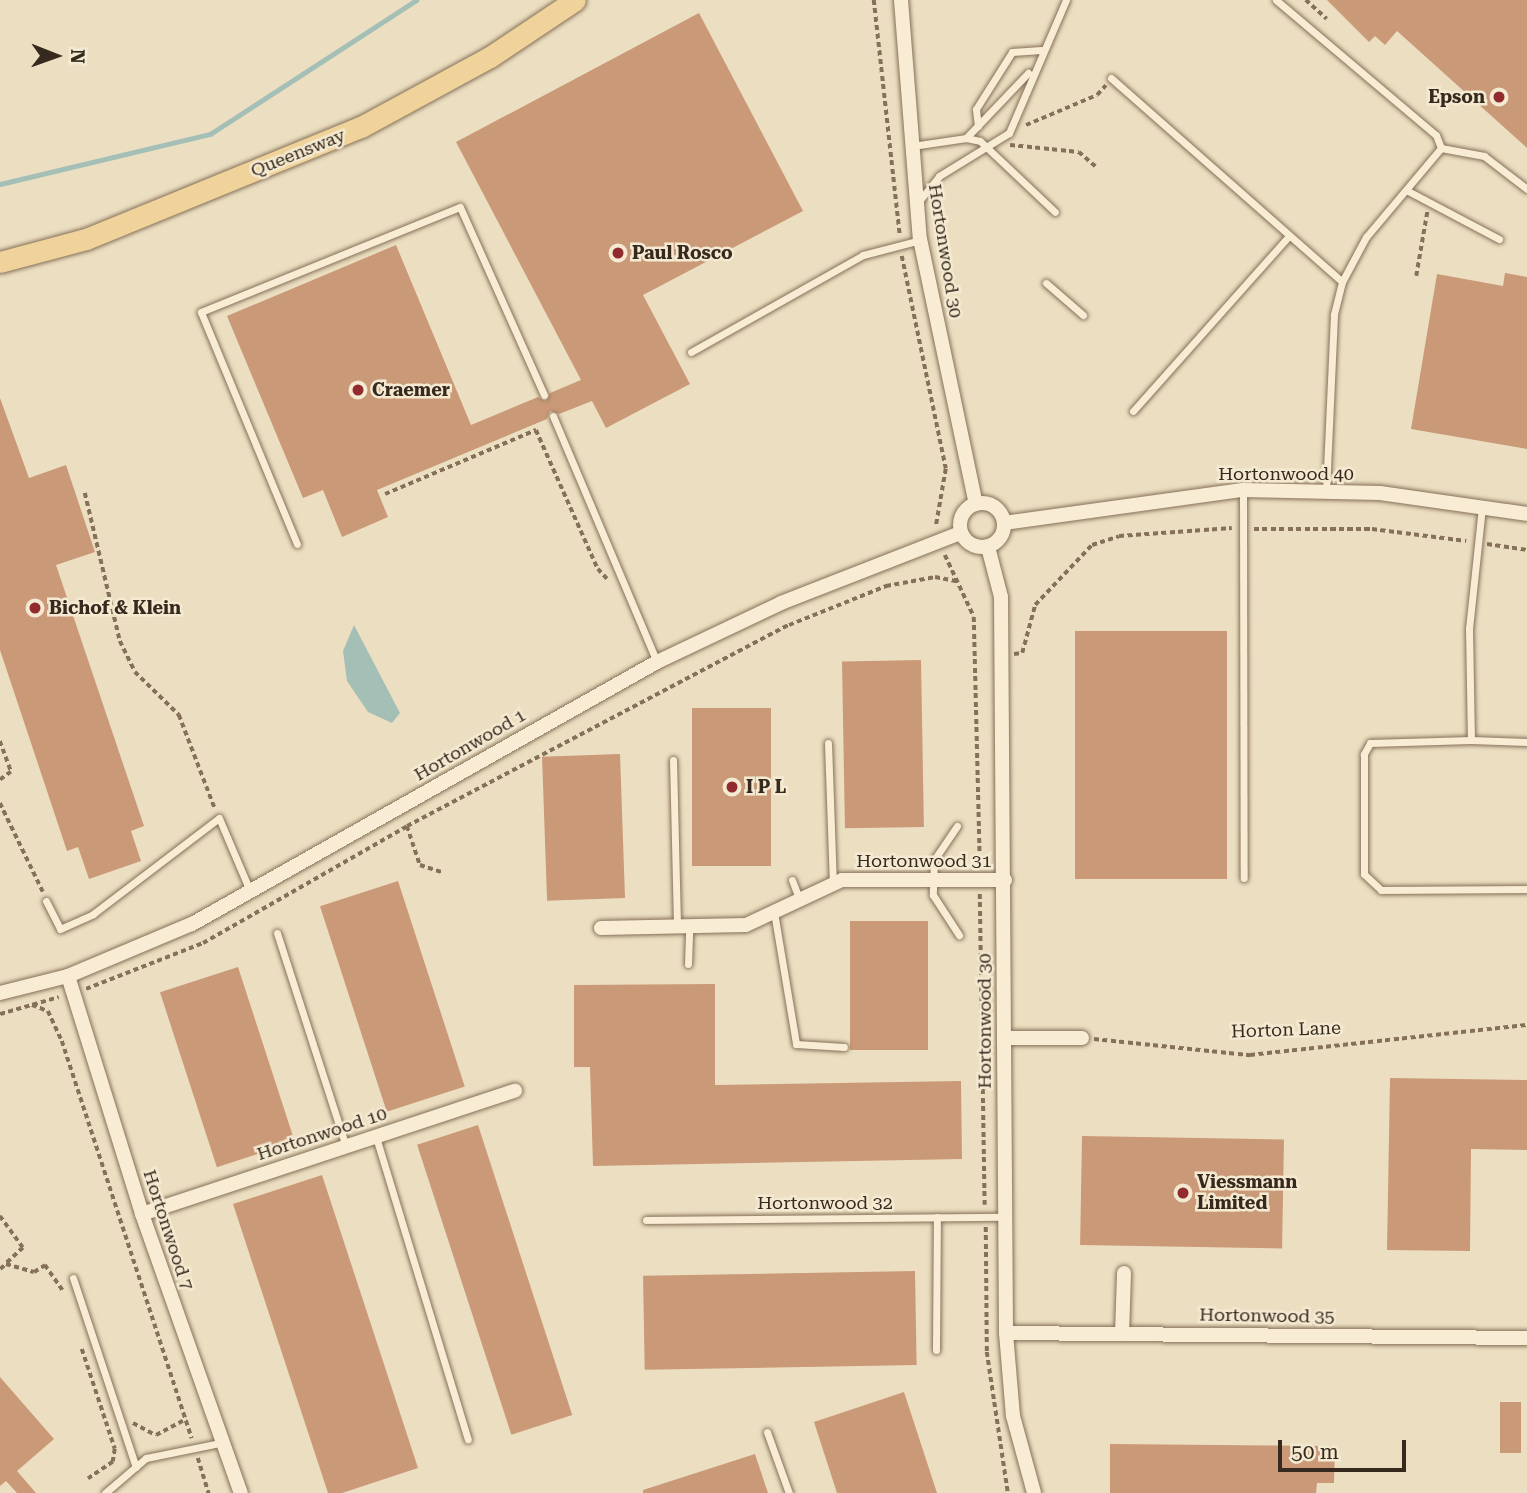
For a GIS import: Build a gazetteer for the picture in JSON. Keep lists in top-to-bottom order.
{
  "streets": {
    "main road": ["Queensway"],
    "street": [
      "Hortonwood 30",
      "Hortonwood 40",
      "Hortonwood 1",
      "Hortonwood 31",
      "Hortonwood 10",
      "Hortonwood 7",
      "Hortonwood 35"
    ],
    "lane": ["Hortonwood 32"],
    "path": ["Horton Lane"]
  },
  "crossings": [
    ["Hortonwood 30", "Hortonwood 40"],
    ["Hortonwood 30", "Hortonwood 1"],
    ["Hortonwood 30", "Hortonwood 31"],
    ["Hortonwood 30", "Hortonwood 32"],
    ["Hortonwood 30", "Hortonwood 35"],
    ["Hortonwood 40", "Hortonwood 1"],
    ["Hortonwood 1", "Hortonwood 7"],
    ["Hortonwood 10", "Hortonwood 7"]
  ],
  "places": [
    "Epson",
    "Paul Rosco",
    "Craemer",
    "Bichof & Klein",
    "I P L",
    "Viessmann Limited"
  ],
  "scale_bar": "50 m",
  "north": "right"
}
